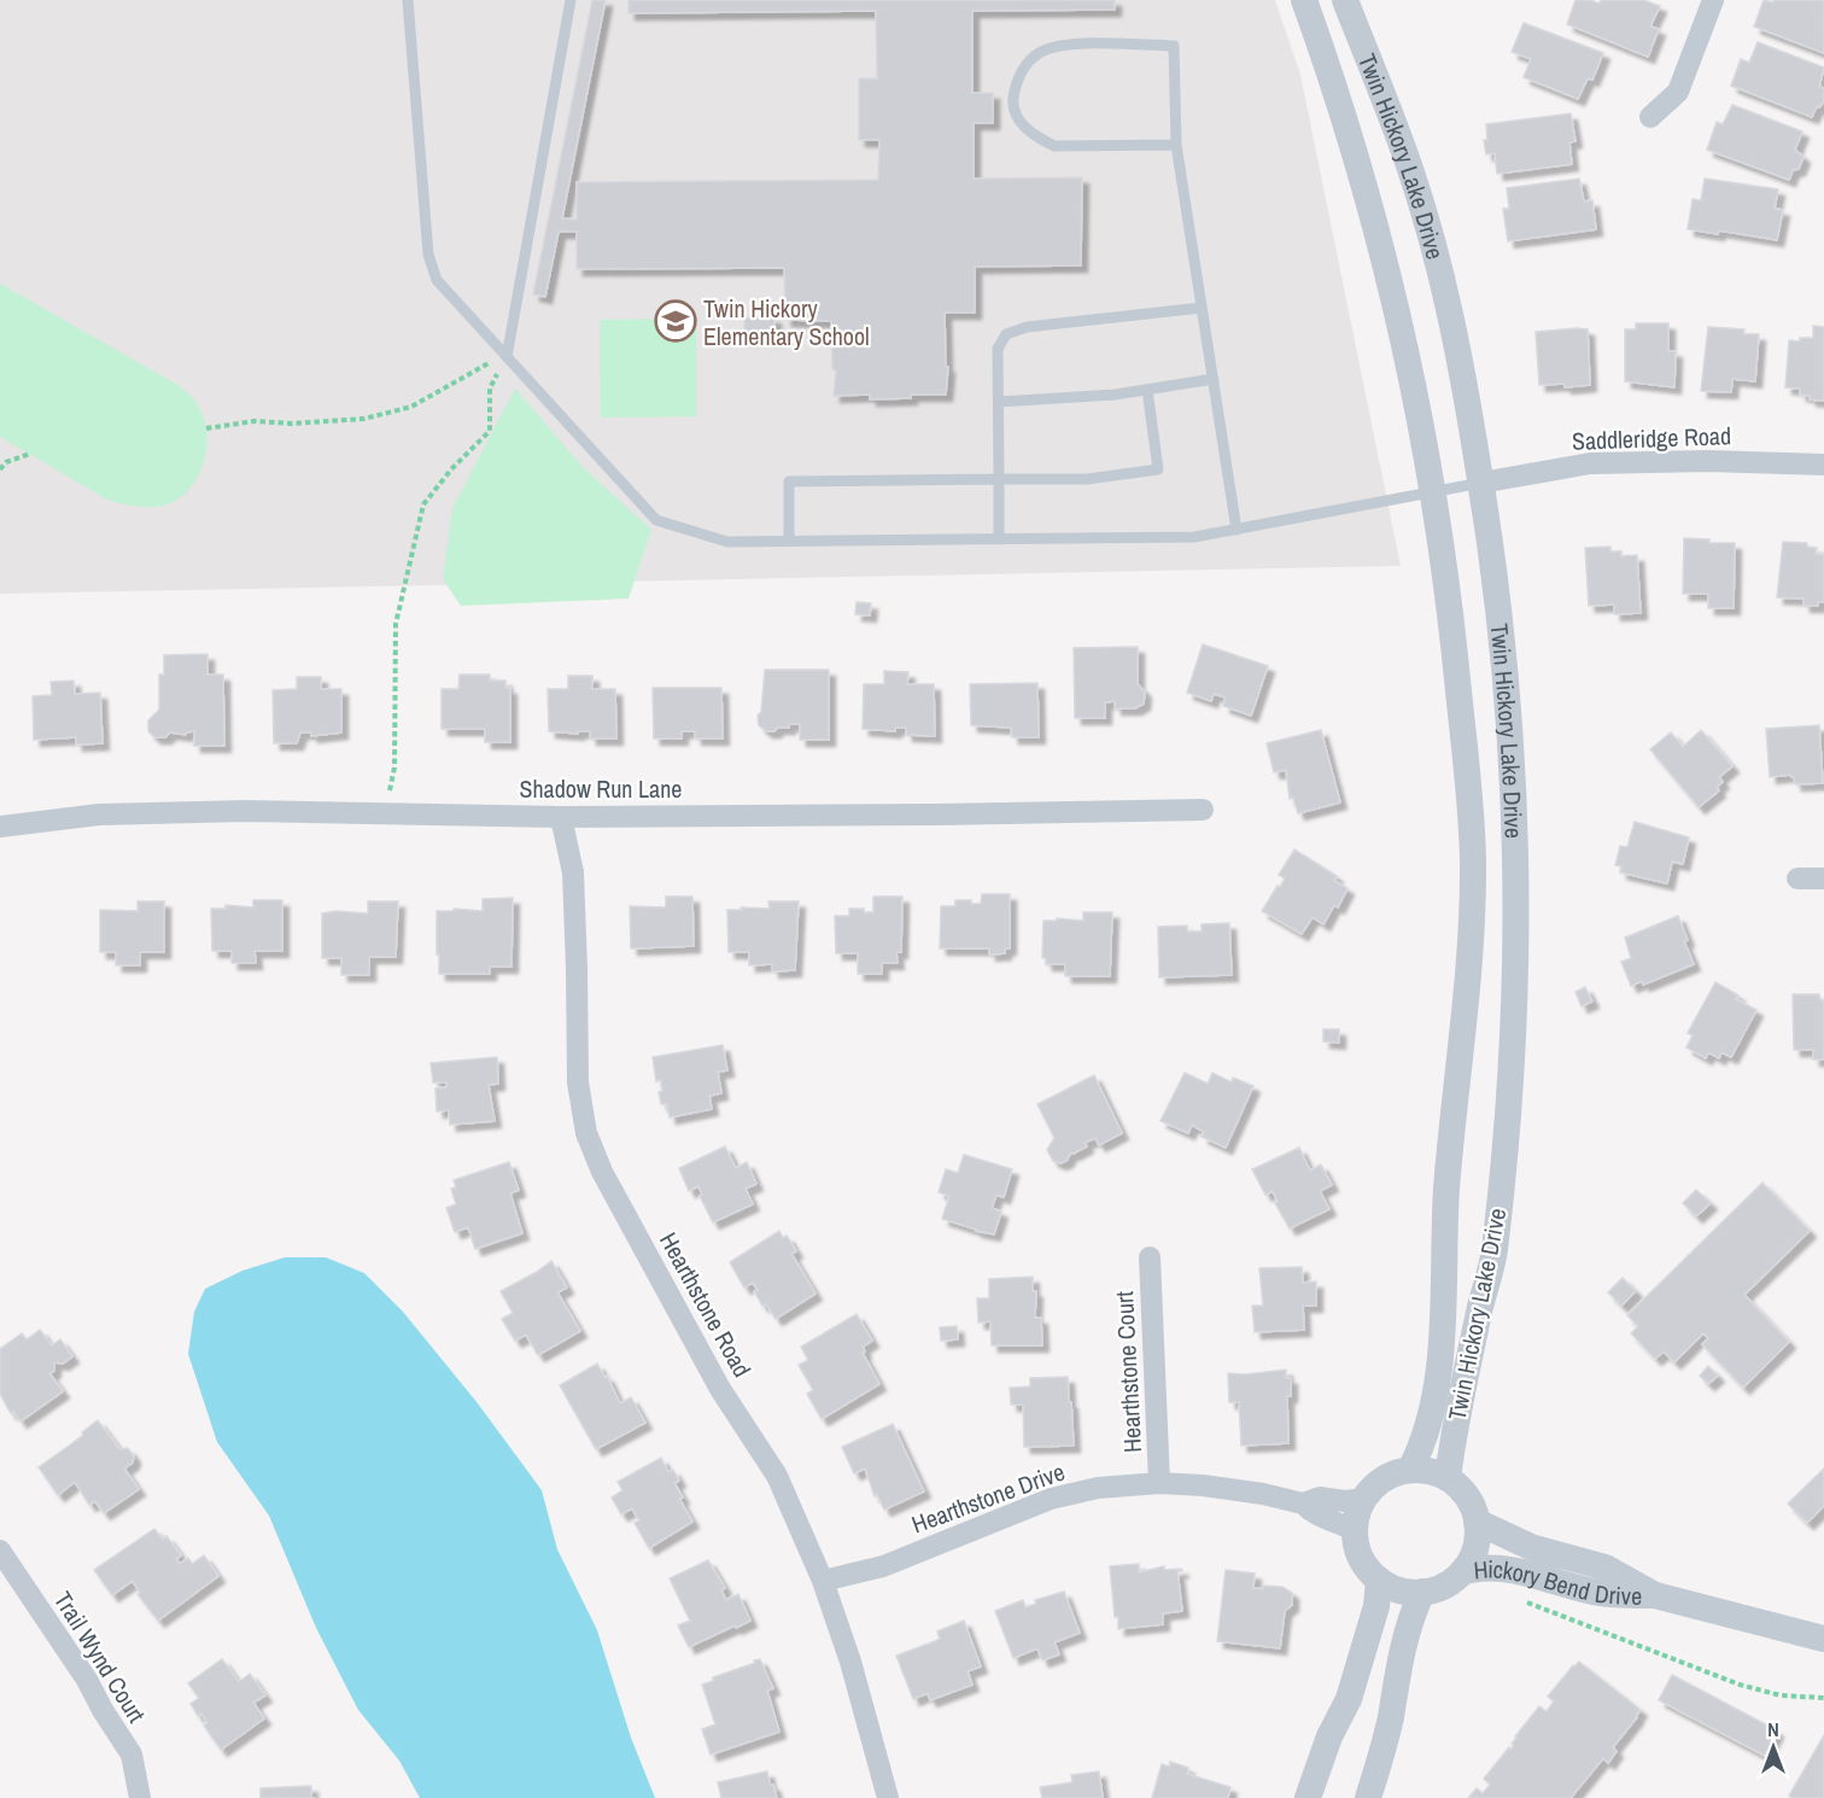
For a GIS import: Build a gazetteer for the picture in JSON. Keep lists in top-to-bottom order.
{
  "streets": {
    "street": [
      "Twin Hickory Lake Drive",
      "Saddleridge Road",
      "Shadow Run Lane",
      "Hearthstone Road",
      "Hearthstone Court",
      "Hearthstone Drive",
      "Hickory Bend Drive",
      "Trail Wynd Court"
    ]
  },
  "crossings": [
    ["Twin Hickory Lake Drive", "Saddleridge Road"],
    ["Twin Hickory Lake Drive", "Hearthstone Drive"],
    ["Twin Hickory Lake Drive", "Hickory Bend Drive"],
    ["Shadow Run Lane", "Hearthstone Road"],
    ["Hearthstone Road", "Hearthstone Drive"],
    ["Hearthstone Court", "Hearthstone Drive"],
    ["Hearthstone Drive", "Hickory Bend Drive"]
  ],
  "places": {
    "school or university": ["Twin Hickory Elementary School"]
  },
  "north": "top"
}
